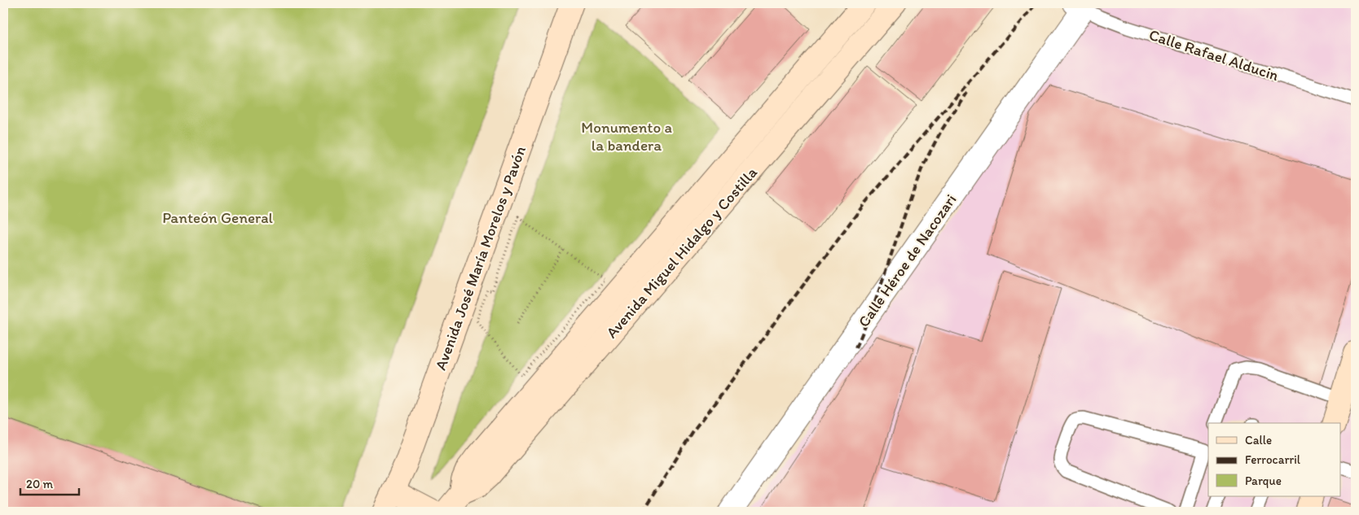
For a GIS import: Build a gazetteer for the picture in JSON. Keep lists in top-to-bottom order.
{
  "streets": {
    "main road": ["Avenida Miguel Hidalgo y Costilla", "Avenida José María Morelos y Pavón"],
    "street": ["Calle Héroe de Nacozari"],
    "lane": ["Calle Rafael Alducin"]
  },
  "crossings": [
    ["Calle Rafael Alducin", "Calle Héroe de Nacozari"]
  ],
  "parks": ["Monumento a la bandera", "Panteón General"],
  "legend": ["Calle", "Ferrocarril", "Parque"],
  "scale_bar": "20 m"
}
